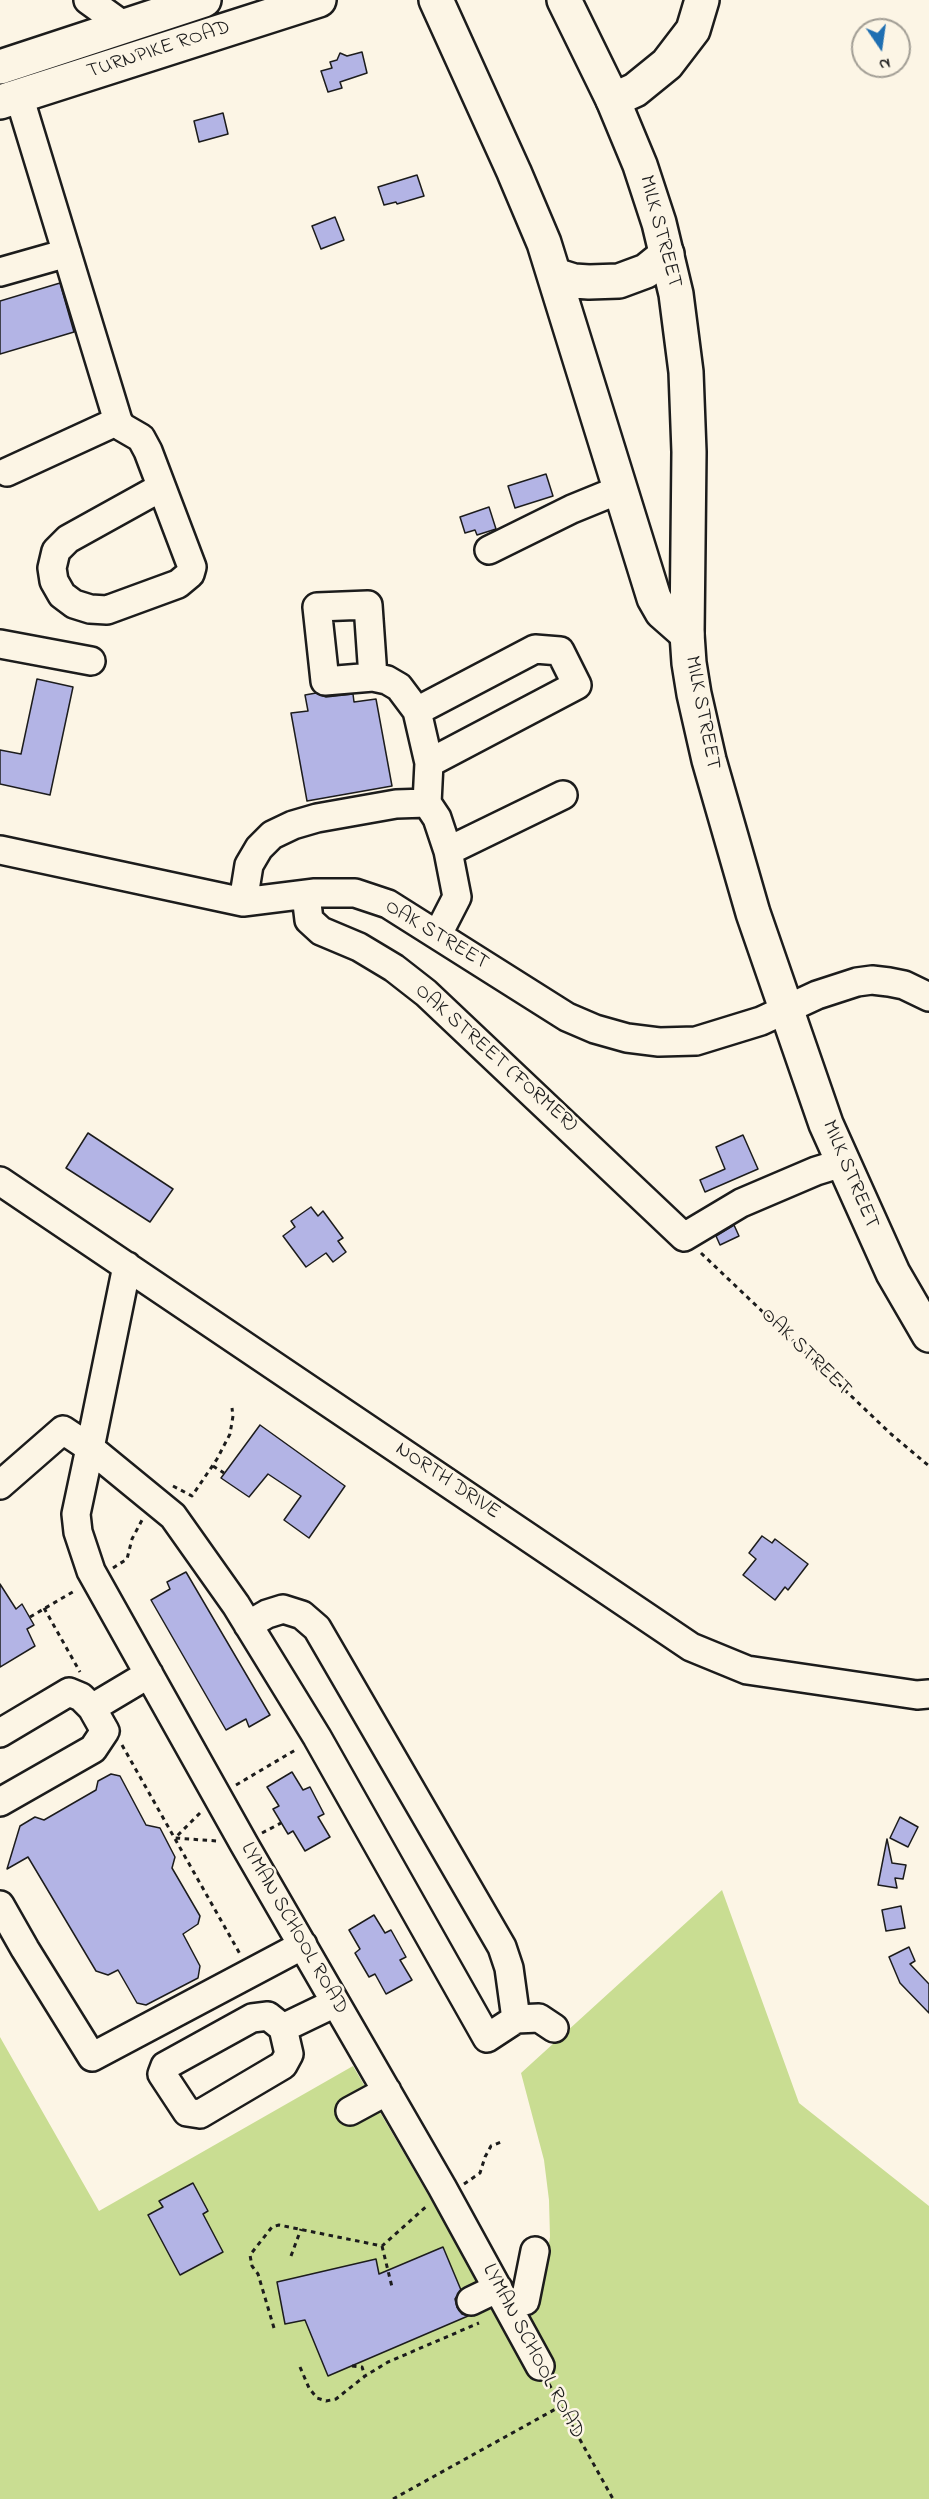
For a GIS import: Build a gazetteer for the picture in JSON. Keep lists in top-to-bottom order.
{
  "streets": {
    "main road": ["TURNPIKE ROAD", "MILK STREET"],
    "street": [
      "OAK STREET",
      "OAK STREET (FORMER)",
      "NORTH DRIVE",
      "LYMAN SCHOOL ROAD"
    ]
  },
  "crossings": [
    ["MILK STREET", "OAK STREET"],
    ["OAK STREET", "OAK STREET (FORMER)"],
    ["NORTH DRIVE", "LYMAN SCHOOL ROAD"]
  ],
  "north": "bottom"
}
